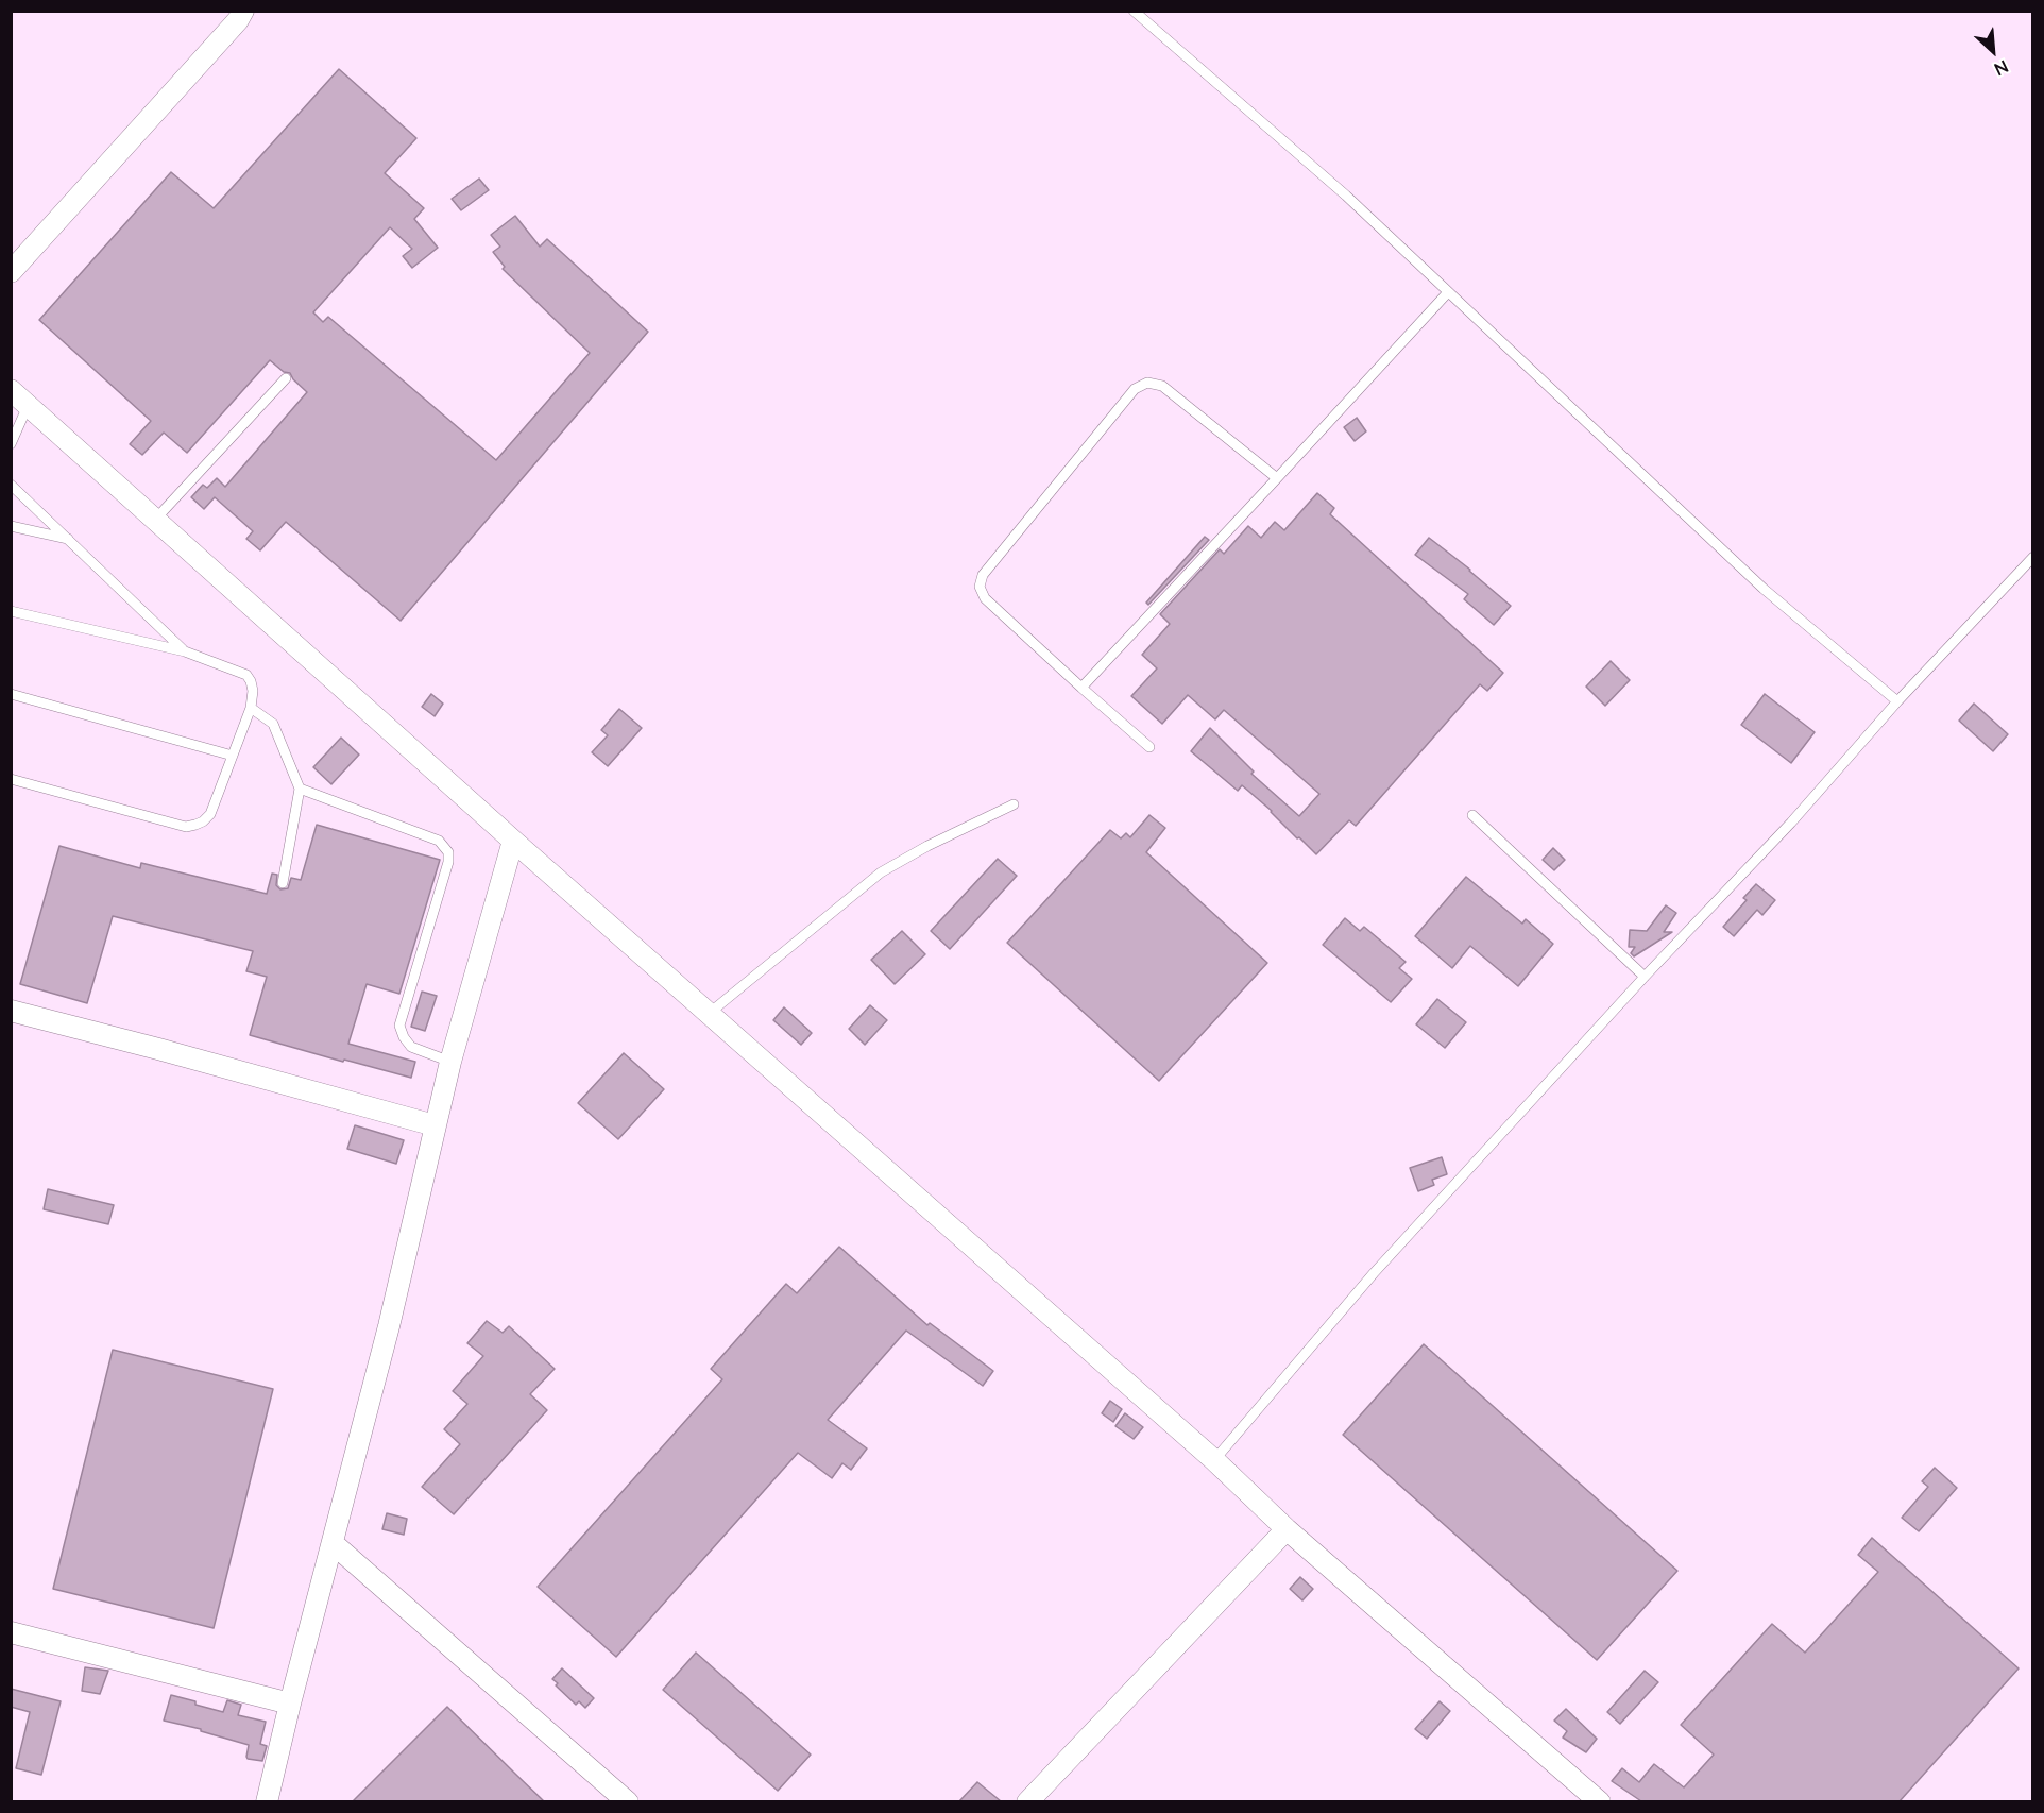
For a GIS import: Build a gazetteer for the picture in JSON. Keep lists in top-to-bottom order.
{
  "north": "bottom right"
}
